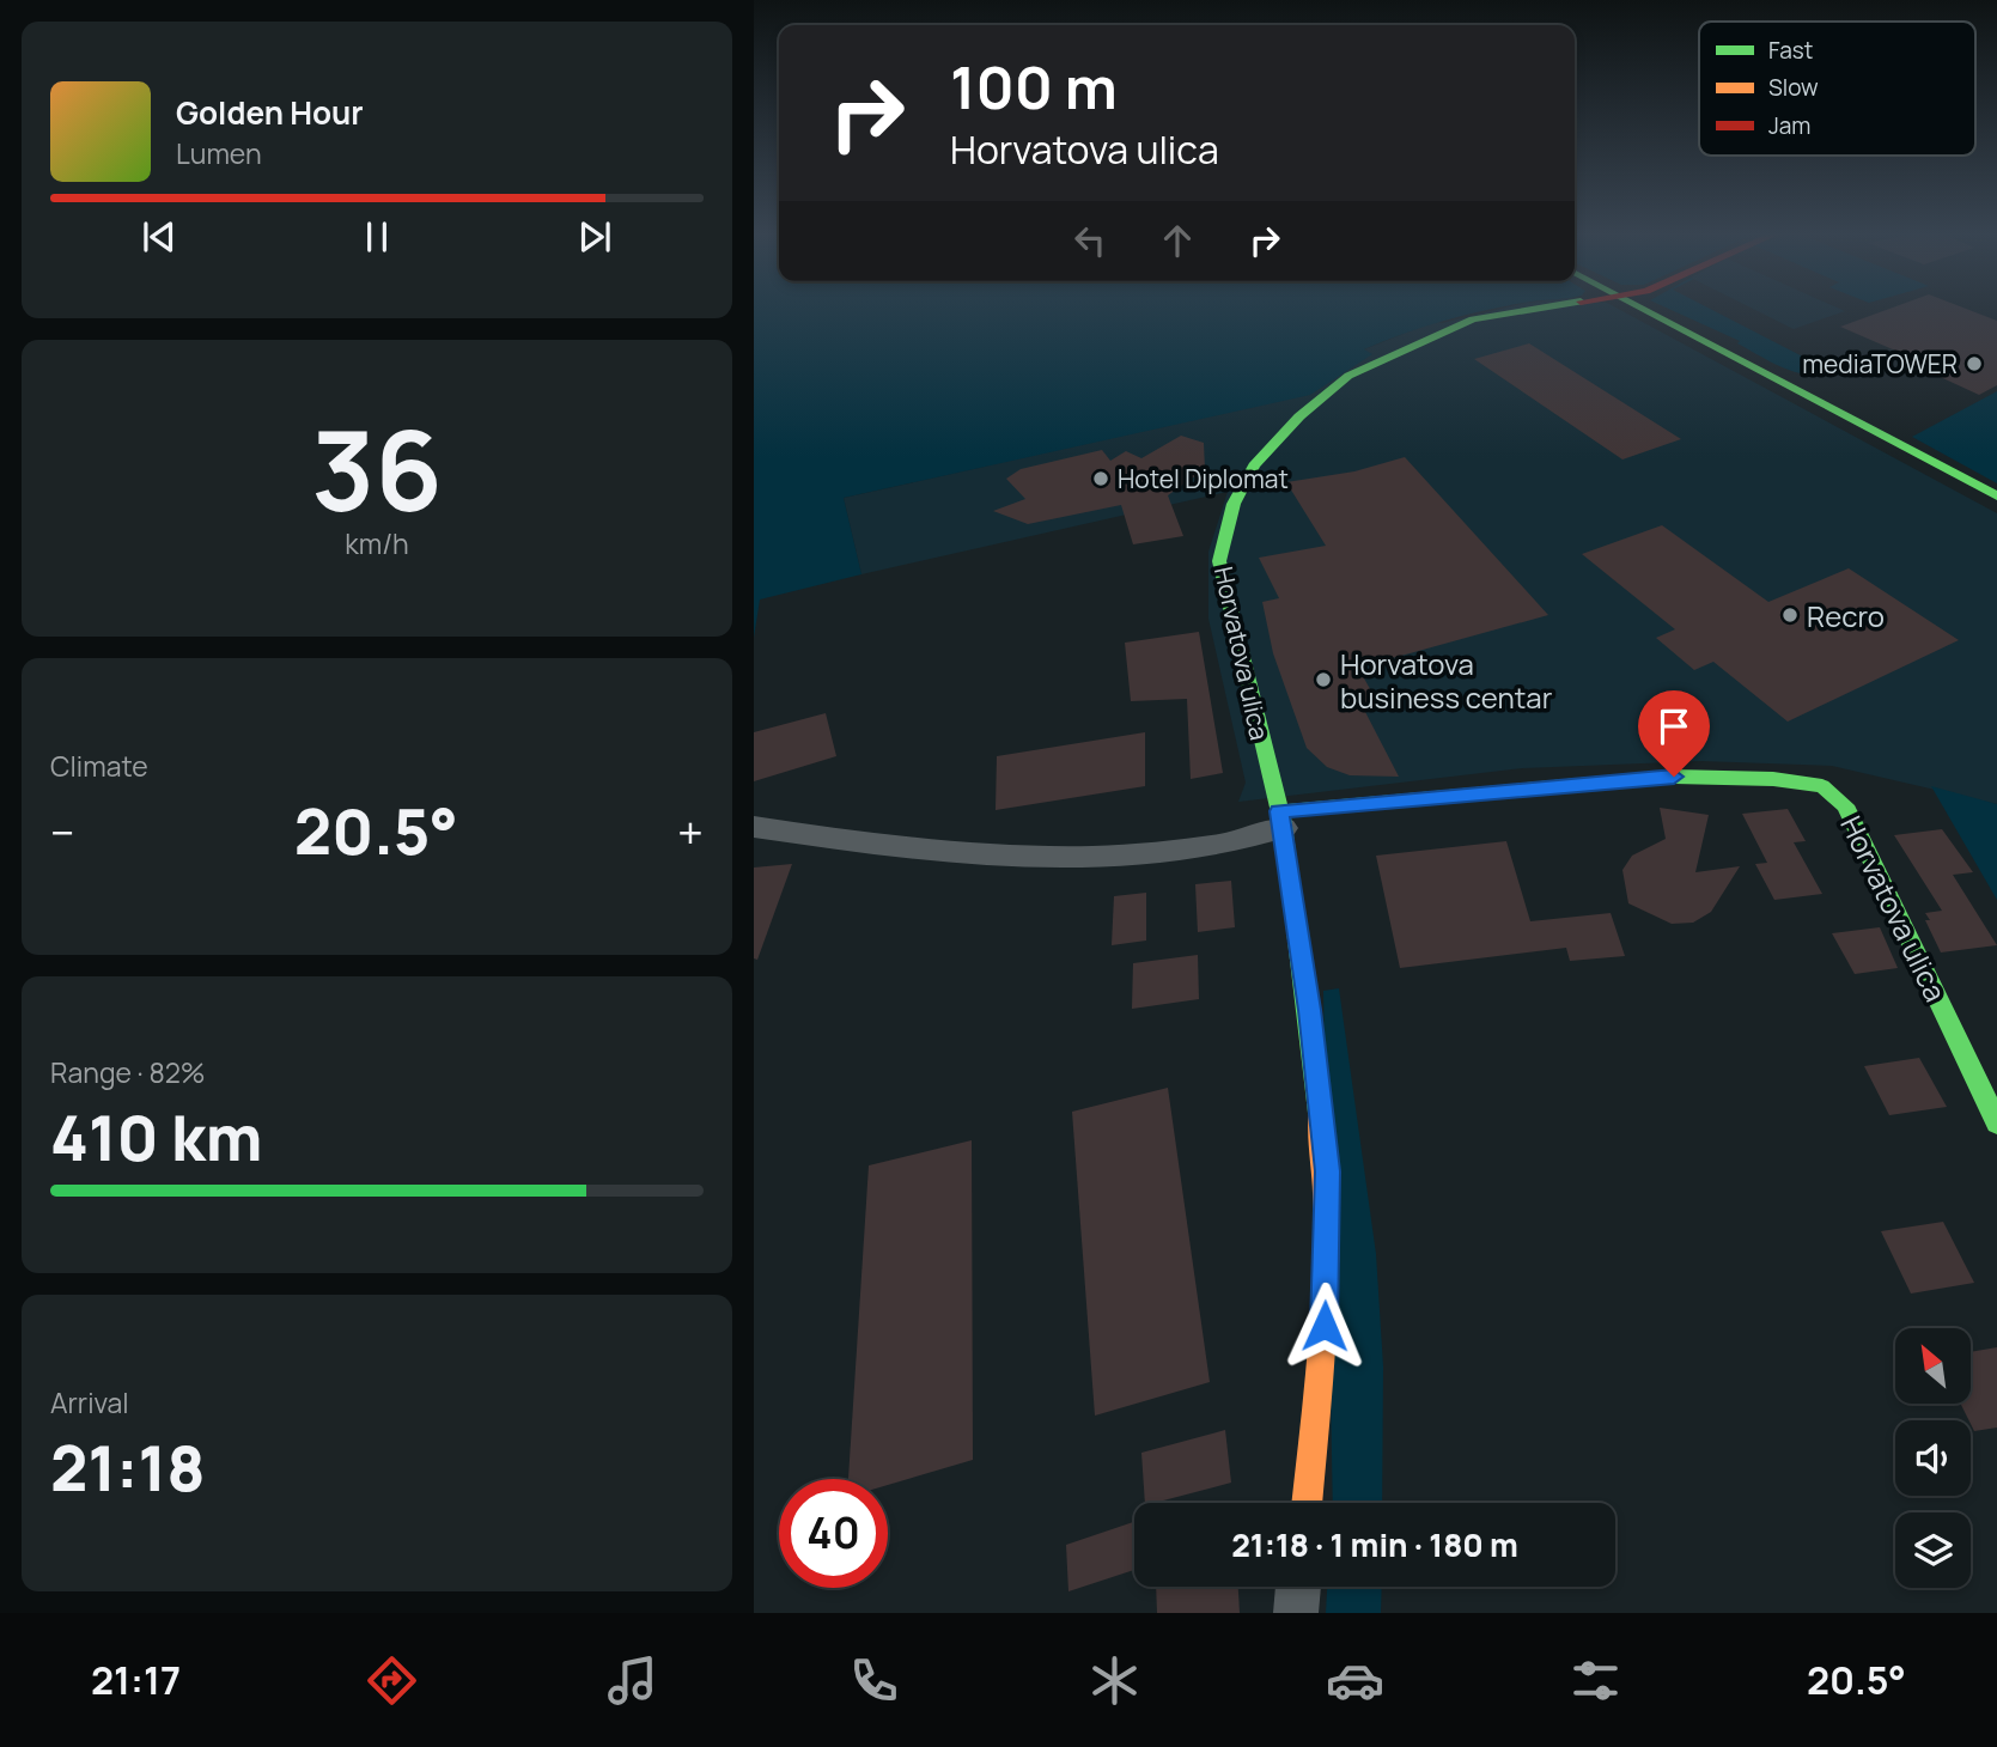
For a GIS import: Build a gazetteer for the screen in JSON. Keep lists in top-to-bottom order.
{
  "streets": {
    "street": ["Horvatova ulica"]
  },
  "places": [
    "mediaTOWER",
    "Hotel Diplomat",
    "Recro",
    "Horvatova business centar"
  ],
  "legend": ["Fast", "Slow", "Jam"],
  "north": "top left",
  "page": {
    "turn": ["100 m", "Horvatova ulica"],
    "song": ["Golden Hour", "Lumen"],
    "tile": [
      ["36", "km/h"],
      "Climate",
      ["Range · 82%", "410 km"],
      ["Arrival", "21:18"]
    ],
    "heat": ["−", "20.5°", "+"],
    "limit": "40",
    "trip": "21:18 · 1 min · 180 m",
    "tabs": ["21:17", "20.5°"]
  }
}
